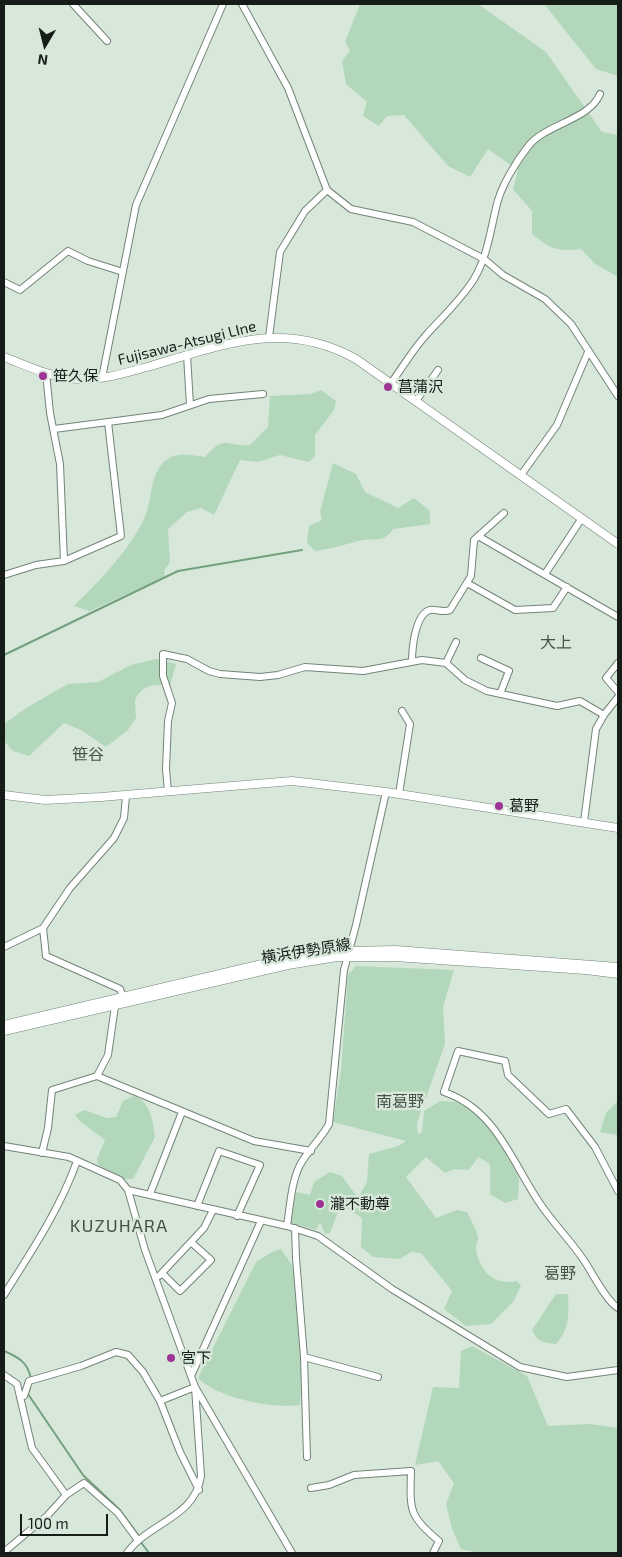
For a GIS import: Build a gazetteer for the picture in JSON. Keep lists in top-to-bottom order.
{
  "streets": {
    "main road": ["Fujisawa-Atsugi LIne", "横浜伊勢原線"]
  },
  "districts": [
    "大上",
    "笹谷",
    "南葛野",
    "KUZUHARA",
    "葛野"
  ],
  "places": [
    "笹久保",
    "菖蒲沢",
    "葛野",
    "瀧不動尊",
    "宮下"
  ],
  "scale_bar": "100 m",
  "north": "bottom"
}
